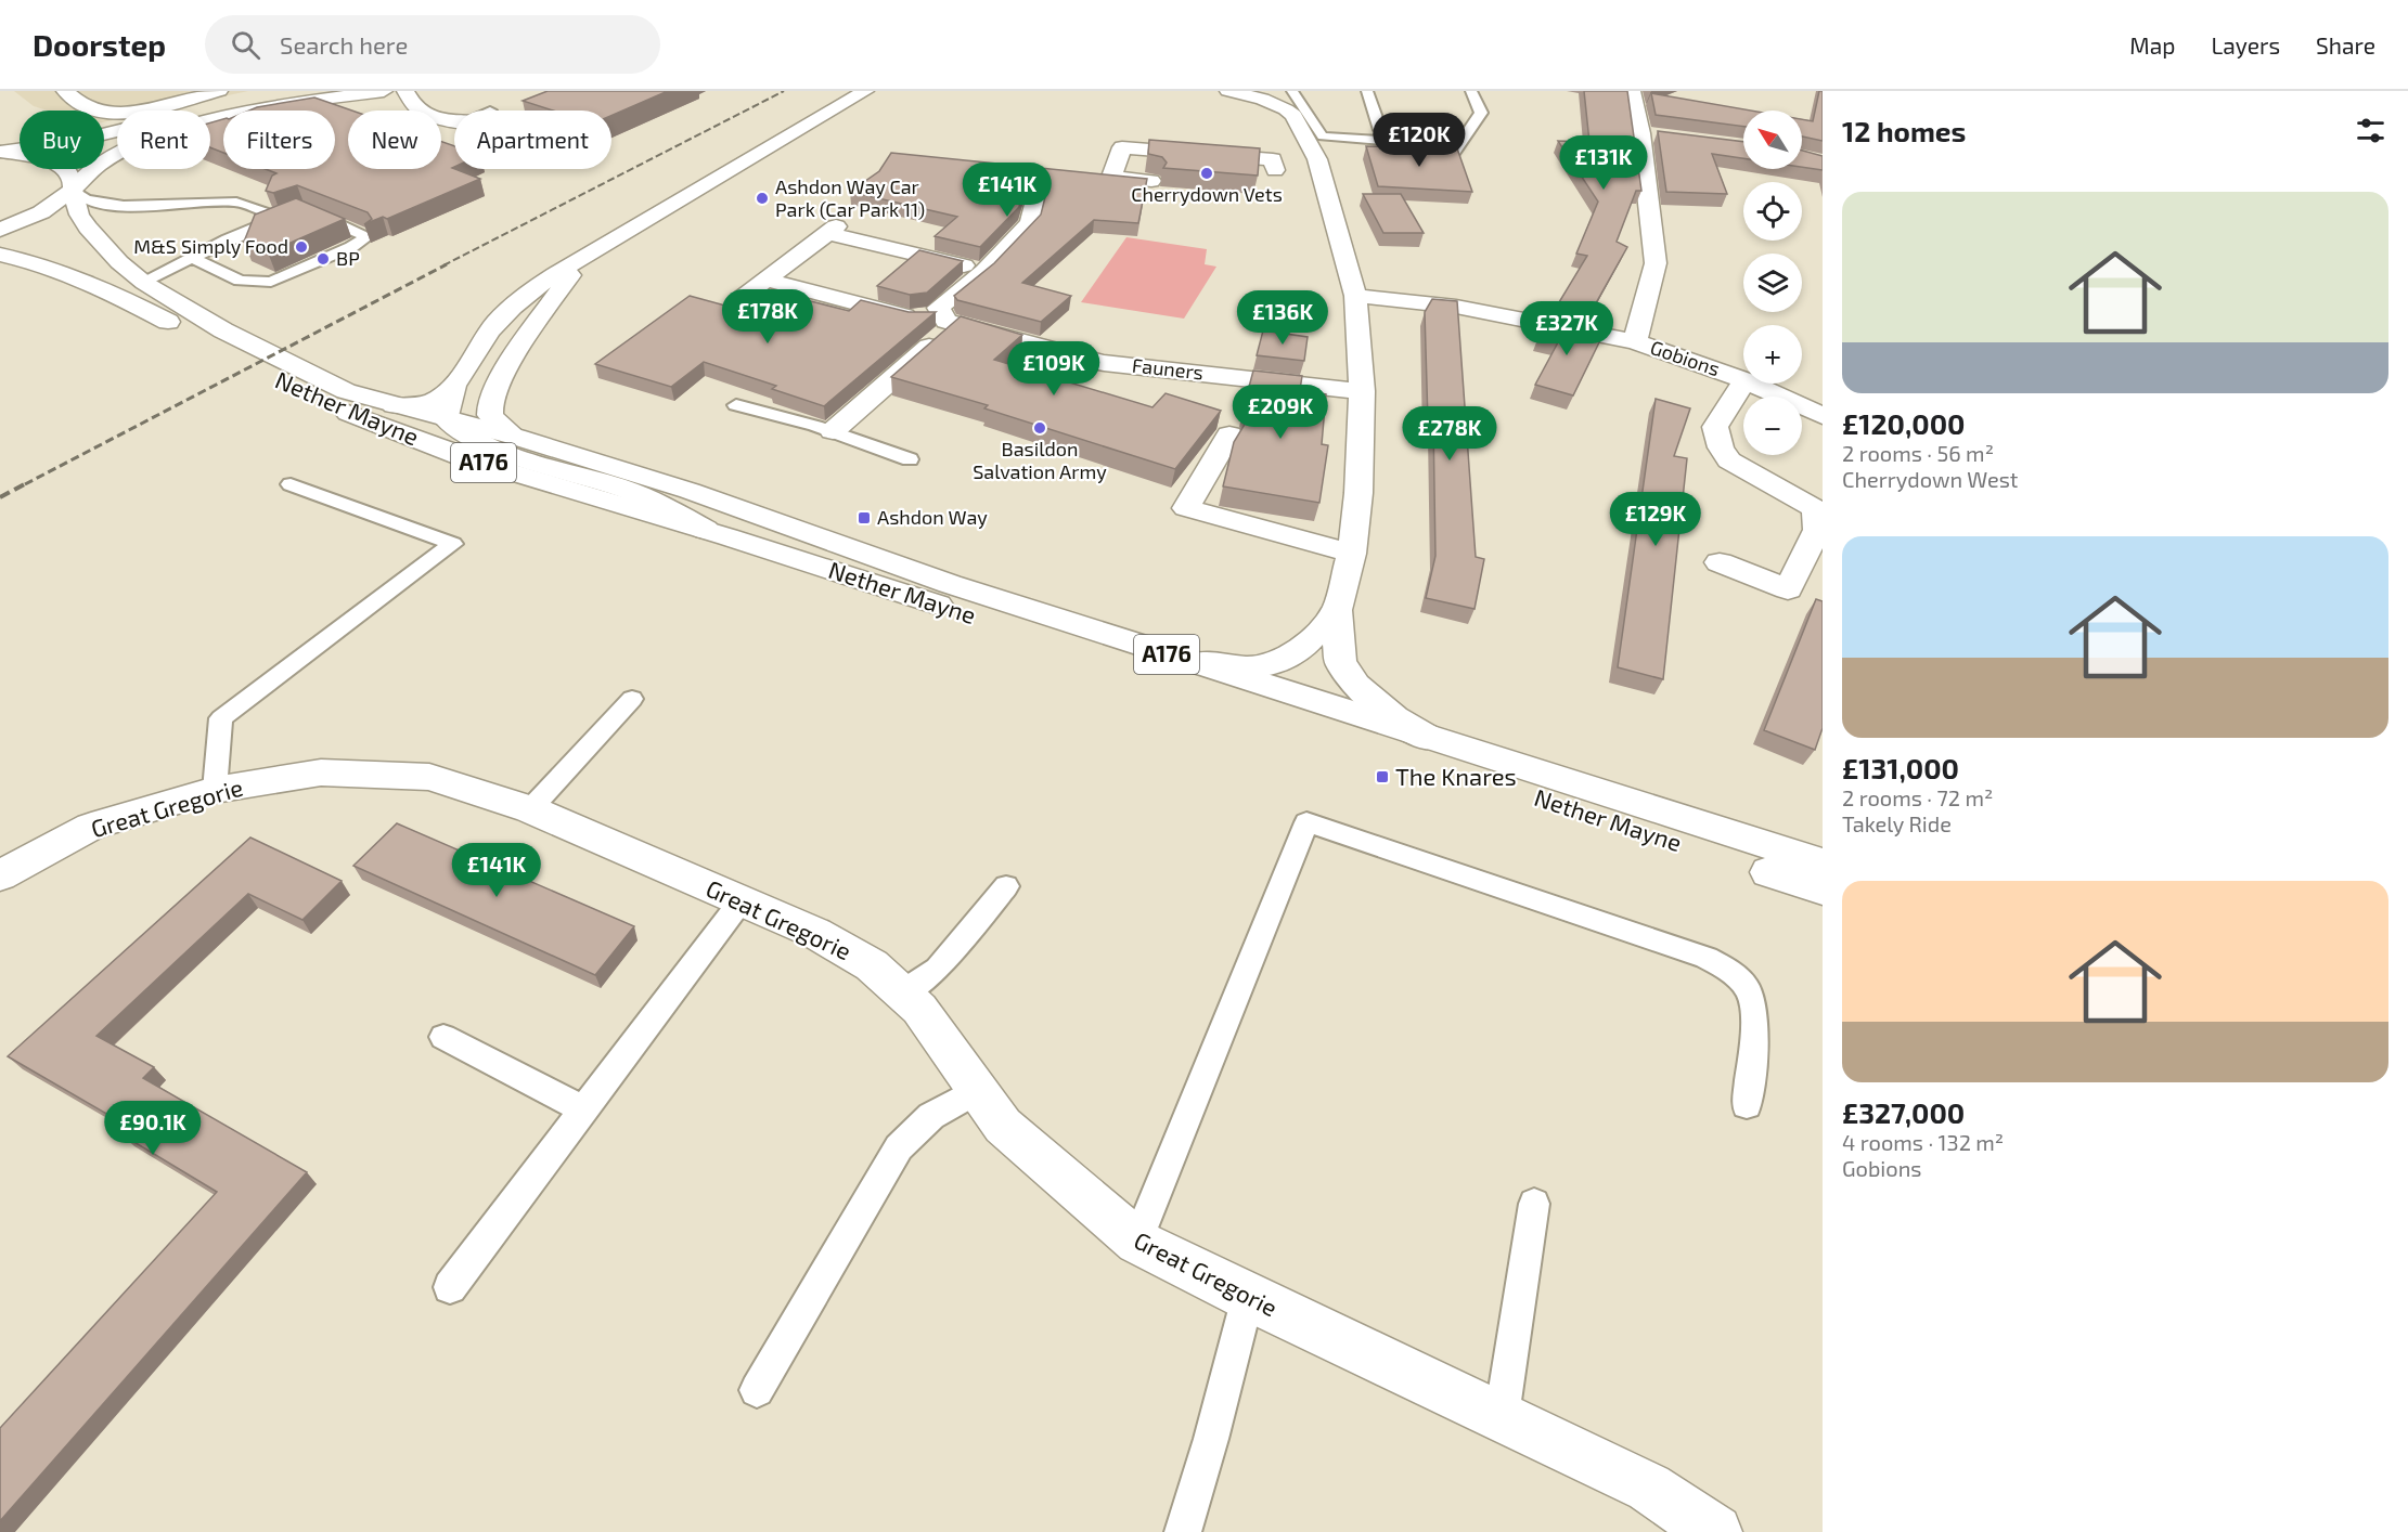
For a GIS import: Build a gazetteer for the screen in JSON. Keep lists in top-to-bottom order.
{
  "streets": {
    "street": [
      "Gobions",
      "Fauners",
      "Nether Mayne",
      "A176",
      "Great Gregorie"
    ]
  },
  "crossings": [
    ["Nether Mayne", "A176"]
  ],
  "places": {
    "other": [
      "Cherrydown Vets",
      "Ashdon Way Car Park (Car Park 11)",
      "M&S Simply Food",
      "BP",
      "Basildon Salvation Army"
    ],
    "transit": ["Ashdon Way", "The Knares"]
  },
  "north": "top left",
  "page": {
    "header": "Doorstep",
    "search": "Search here",
    "nav": ["Map", "Layers", "Share"],
    "heading": "12 homes",
    "map_buttons": ["+", "−"],
    "chip": [
      "Buy",
      "Rent",
      "Filters",
      "New",
      "Apartment"
    ],
    "price": [
      "£120K",
      "£131K",
      "£141K",
      "£178K",
      "£136K",
      "£327K",
      "£109K",
      "£209K",
      "£278K",
      "£129K",
      "£141K",
      "£90.1K"
    ],
    "list": [
      {
        "name": "£120,000",
        "note": "2 rooms · 56 m² · Cherrydown West"
      },
      {
        "name": "£131,000",
        "note": "2 rooms · 72 m² · Takely Ride"
      },
      {
        "name": "£327,000",
        "note": "4 rooms · 132 m² · Gobions"
      }
    ]
  }
}
